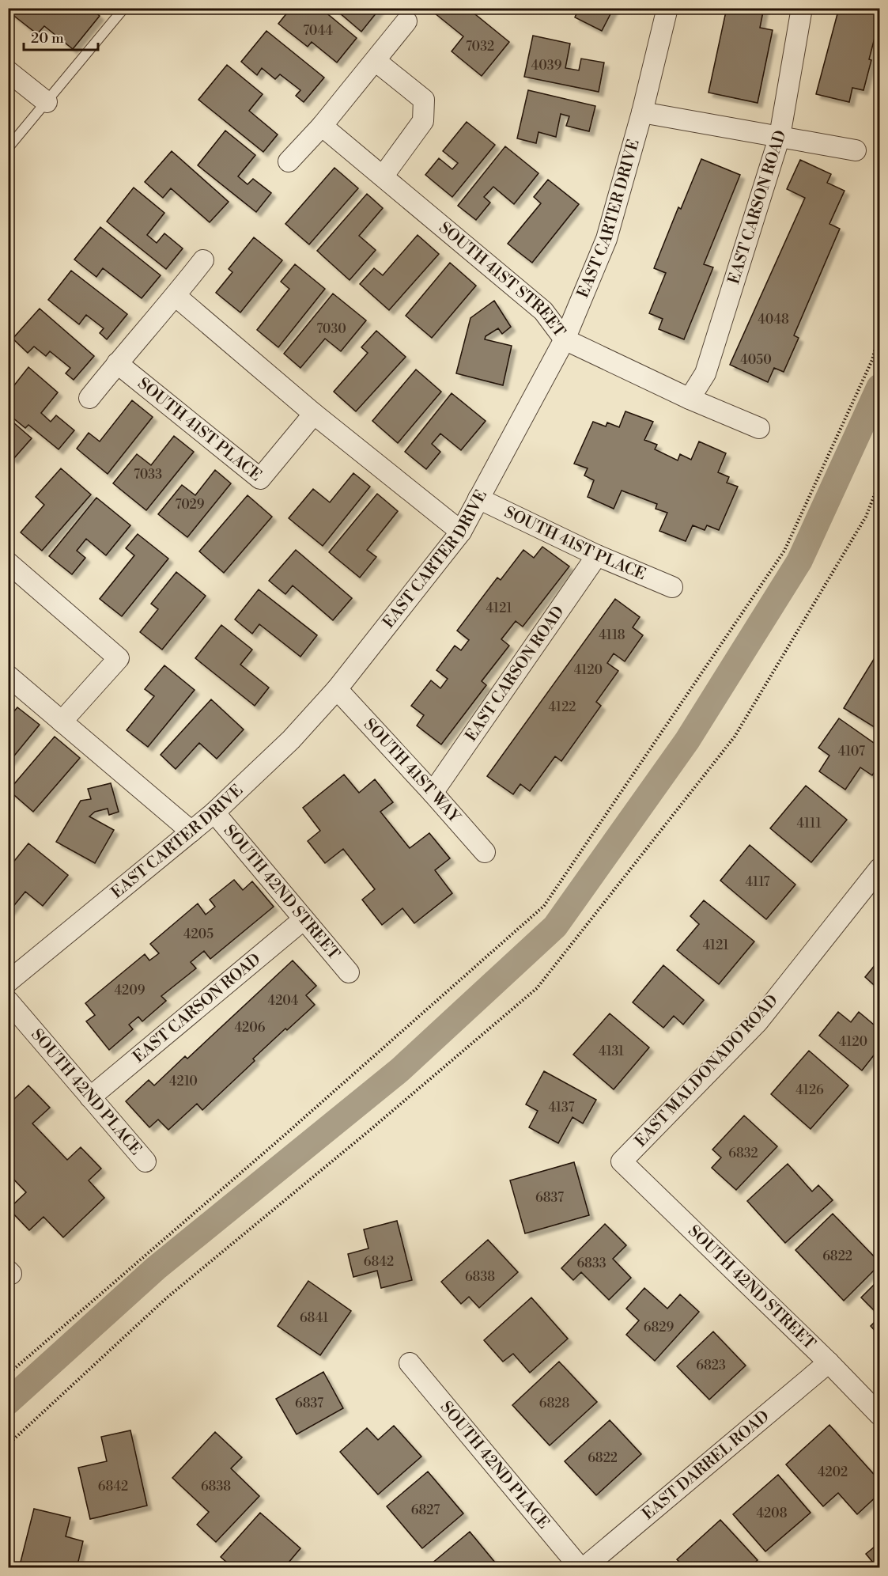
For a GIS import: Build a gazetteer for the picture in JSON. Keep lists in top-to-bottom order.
{
  "streets": {
    "street": [
      "EAST CARSON ROAD",
      "EAST CARTER DRIVE",
      "SOUTH 41ST STREET",
      "SOUTH 41ST PLACE",
      "SOUTH 41ST WAY",
      "SOUTH 42ND STREET",
      "EAST MALDONADO ROAD",
      "SOUTH 42ND PLACE",
      "EAST DARREL ROAD"
    ]
  },
  "crossings": [
    ["EAST CARSON ROAD", "SOUTH 41ST STREET"],
    ["EAST CARSON ROAD", "SOUTH 41ST PLACE"],
    ["EAST CARSON ROAD", "SOUTH 41ST WAY"],
    ["EAST CARSON ROAD", "SOUTH 42ND STREET"],
    ["EAST CARSON ROAD", "SOUTH 42ND PLACE"],
    ["EAST CARTER DRIVE", "SOUTH 41ST STREET"],
    ["EAST CARTER DRIVE", "SOUTH 41ST PLACE"],
    ["EAST CARTER DRIVE", "SOUTH 41ST WAY"],
    ["EAST CARTER DRIVE", "SOUTH 42ND STREET"],
    ["SOUTH 42ND STREET", "EAST MALDONADO ROAD"],
    ["SOUTH 42ND STREET", "EAST DARREL ROAD"],
    ["SOUTH 42ND PLACE", "EAST DARREL ROAD"]
  ],
  "house_numbers": [
    "7044",
    "7032",
    "4039",
    "4048",
    "7030",
    "4050",
    "7033",
    "7029",
    "4121",
    "4118",
    "4120",
    "4122",
    "4107",
    "4111",
    "4117",
    "4205",
    "4121",
    "4209",
    "4204",
    "4206",
    "4120",
    "4131",
    "4210",
    "4126",
    "4137",
    "6832",
    "6837",
    "6822",
    "6842",
    "6833",
    "6838",
    "6841",
    "6829",
    "6823",
    "6837",
    "6828",
    "6822",
    "4202",
    "6842",
    "6838",
    "6827",
    "4208"
  ],
  "scale_bar": "20 m"
}
